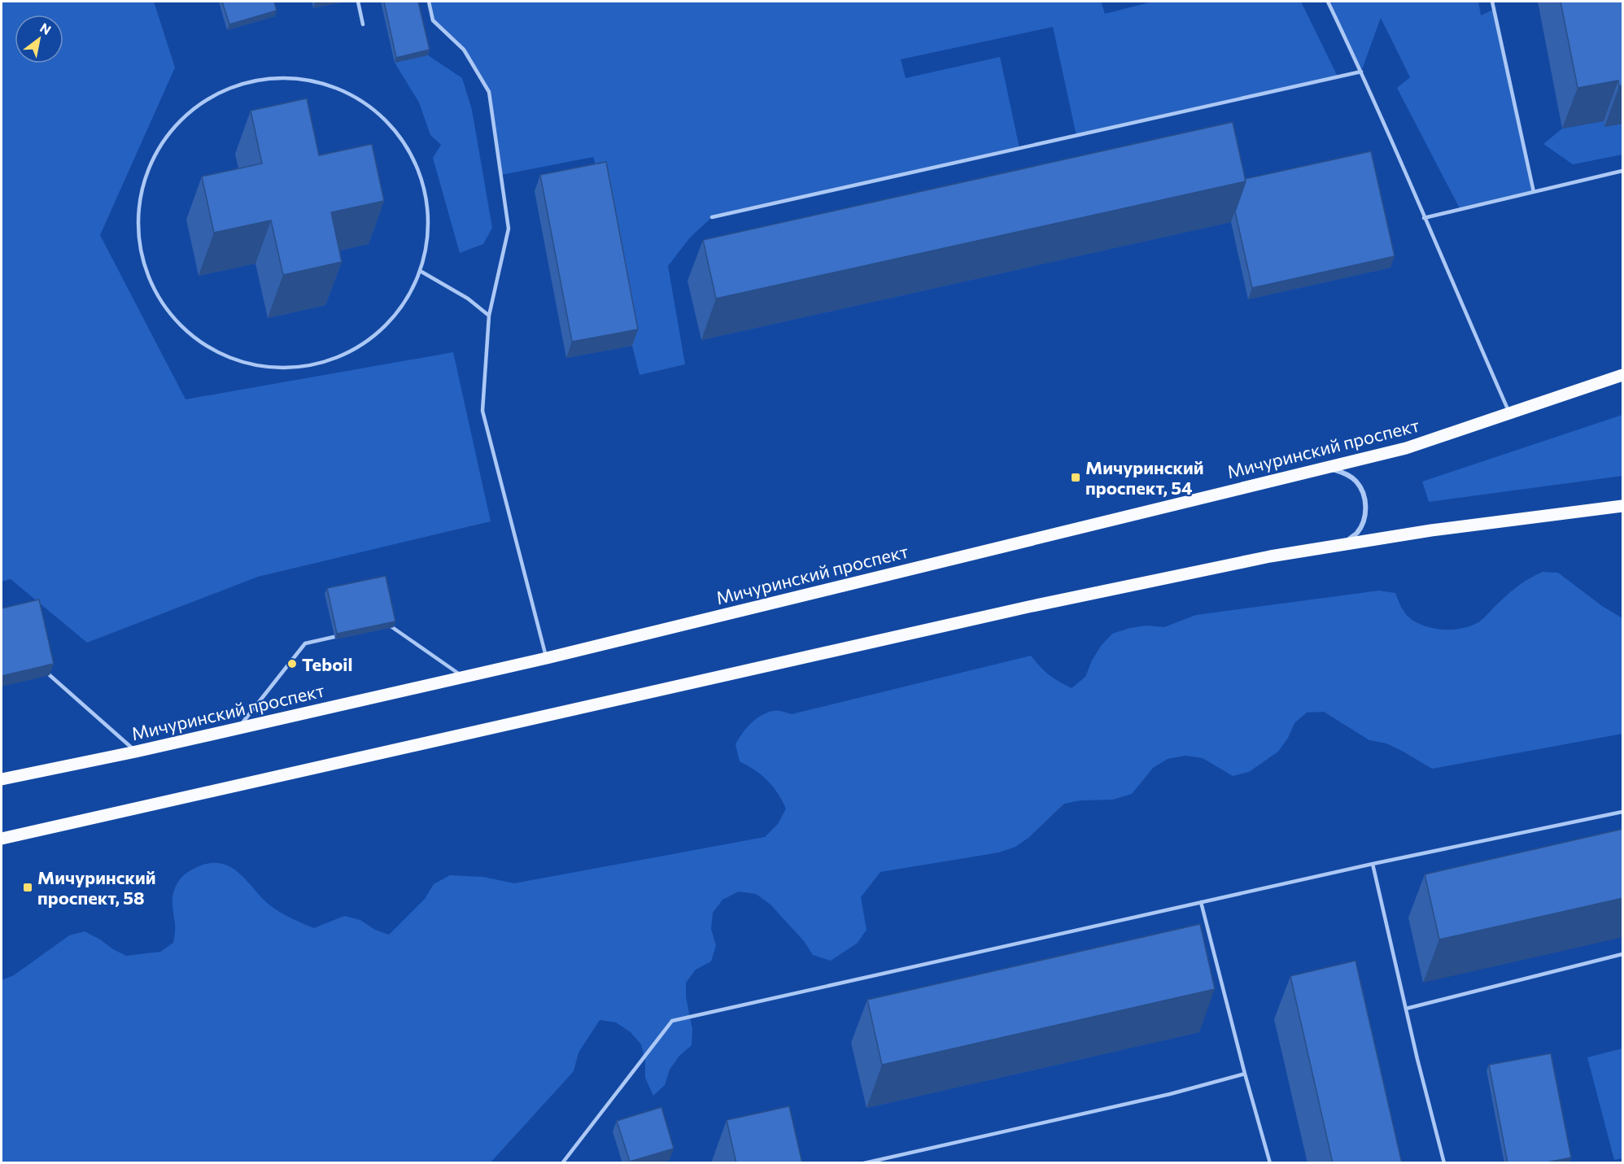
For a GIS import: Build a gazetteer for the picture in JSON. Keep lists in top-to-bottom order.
{
  "streets": {
    "main road": ["Мичуринский проспект"]
  },
  "places": {
    "transit": ["Мичуринский проспект, 54", "Мичуринский проспект, 58"],
    "other": ["Teboil"]
  },
  "north": "top right"
}
